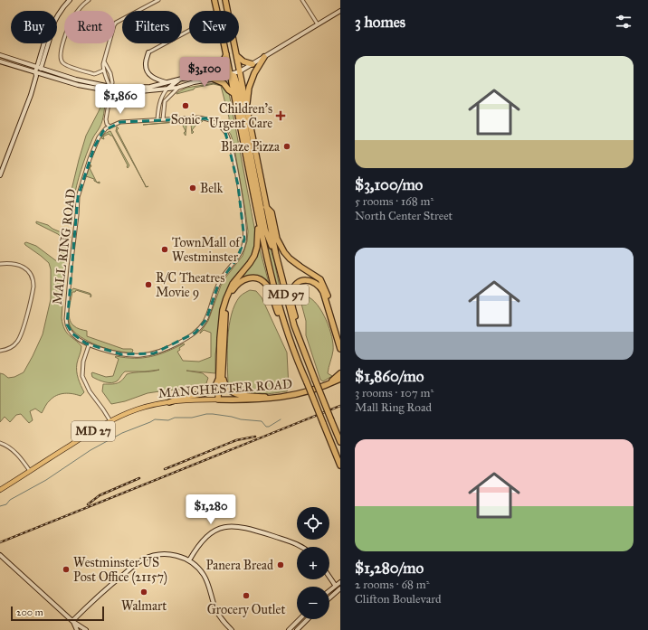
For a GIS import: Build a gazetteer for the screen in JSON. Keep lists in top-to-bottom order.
{
  "streets": {
    "highway": ["MD 97", "MANCHESTER ROAD", "MD 27"],
    "street": ["MALL RING ROAD"]
  },
  "crossings": [
    ["MANCHESTER ROAD", "MD 27"]
  ],
  "places": {
    "other": [
      "Sonic",
      "Blaze Pizza",
      "Belk",
      "TownMall of Westminster",
      "R/C Theatres Movie 9",
      "Panera Bread",
      "Westminster US Post Office (21157)",
      "Walmart",
      "Grocery Outlet"
    ],
    "health": ["Children’s Urgent Care"]
  },
  "scale_bar": "200 m",
  "page": {
    "heading": "3 homes",
    "chip": [
      "Buy",
      "Rent",
      "Filters",
      "New"
    ],
    "list": [
      {
        "name": "$3,100/mo",
        "note": "5 rooms · 168 m² · North Center Street"
      },
      {
        "name": "$1,860/mo",
        "note": "3 rooms · 107 m² · Mall Ring Road"
      },
      {
        "name": "$1,280/mo",
        "note": "2 rooms · 68 m² · Clifton Boulevard"
      }
    ],
    "price": ["$3,100", "$1,860", "$1,280"],
    "map_buttons": ["+", "−"],
    "scale": "200 m"
  }
}
